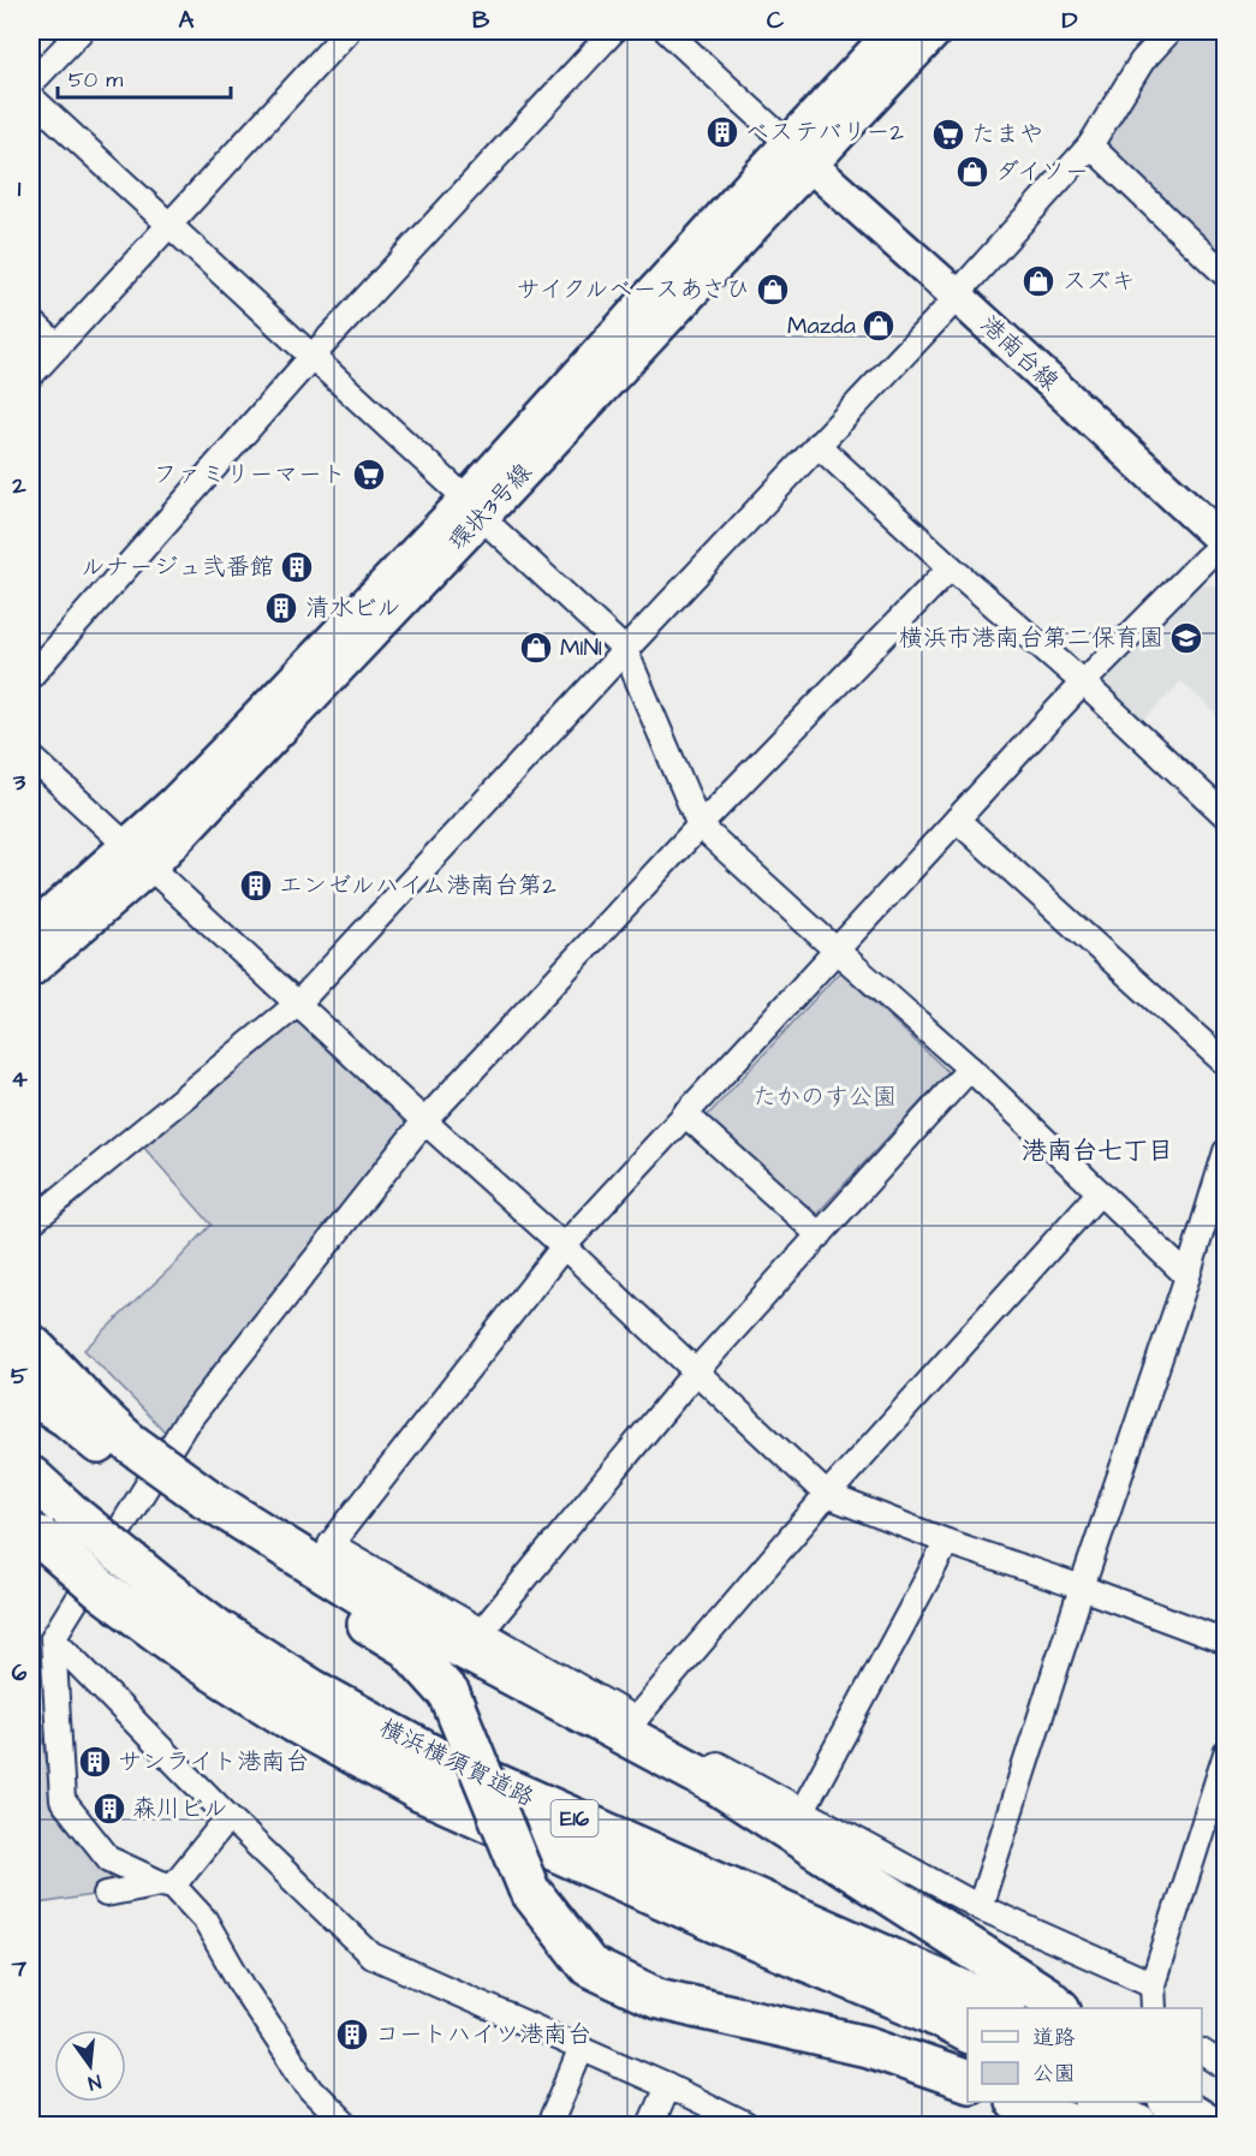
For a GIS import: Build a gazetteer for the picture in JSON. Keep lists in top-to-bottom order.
{
  "streets": {
    "highway": ["横浜横須賀道路", "E16"],
    "street": ["港南台線", "環状3号線"]
  },
  "crossings": [
    ["港南台線", "環状3号線"]
  ],
  "districts": ["港南台七丁目"],
  "parks": ["たかのす公園"],
  "places": {
    "building": [
      "べステバリー2",
      "ルナージュ弐番館",
      "清水ビル",
      "エンゼルハイム港南台第2",
      "サンライト港南台",
      "森川ビル",
      "コートハイツ港南台"
    ],
    "supermarket": ["たまや", "ファミリーマート"],
    "shop": [
      "ダイソー",
      "スズキ",
      "サイクルベースあさひ",
      "Mazda",
      "MINI"
    ],
    "school or university": ["横浜市港南台第二保育園"]
  },
  "legend": ["道路", "公園"],
  "scale_bar": "50 m",
  "north": "bottom",
  "grid": {
    "columns": [
      "A",
      "B",
      "C",
      "D"
    ],
    "rows": [
      "1",
      "2",
      "3",
      "4",
      "5",
      "6",
      "7"
    ]
  }
}
